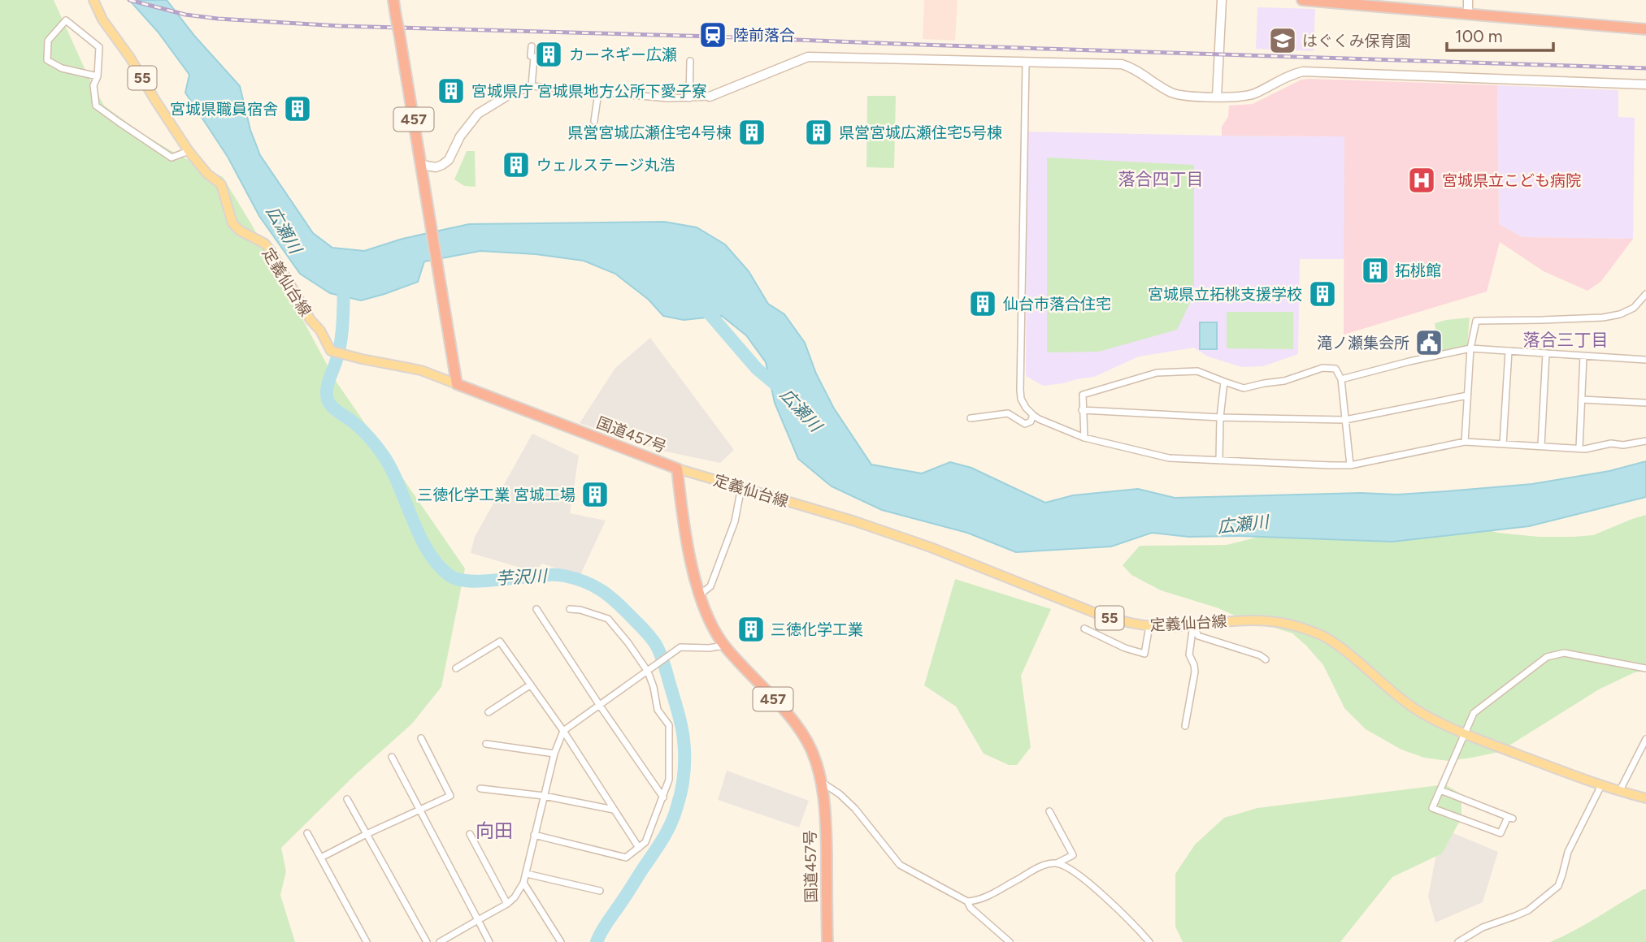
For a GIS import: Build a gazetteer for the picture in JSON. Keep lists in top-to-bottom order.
{
  "streets": {
    "highway": ["457", "国道457号"],
    "main road": ["55", "定義仙台線"]
  },
  "crossings": [
    ["457", "定義仙台線"],
    ["457", "国道457号"],
    ["定義仙台線", "国道457号"]
  ],
  "districts": ["落合四丁目", "落合三丁目", "向田"],
  "water": ["広瀬川", "芋沢川"],
  "places": {
    "station": ["陸前落合"],
    "school or university": ["はぐくみ保育園"],
    "building": [
      "カーネギー広瀬",
      "宮城県庁 宮城県地方公所下愛子寮",
      "宮城県職員宿舎",
      "県営宮城広瀬住宅4号棟",
      "県営宮城広瀬住宅5号棟",
      "ウェルステージ丸浩",
      "拓桃館",
      "宮城県立拓桃支援学校",
      "仙台市落合住宅",
      "三徳化学工業 宮城工場",
      "三徳化学工業"
    ],
    "hospital": ["宮城県立こども病院"],
    "public building": ["滝ノ瀬集会所"]
  },
  "scale_bar": "100 m"
}
